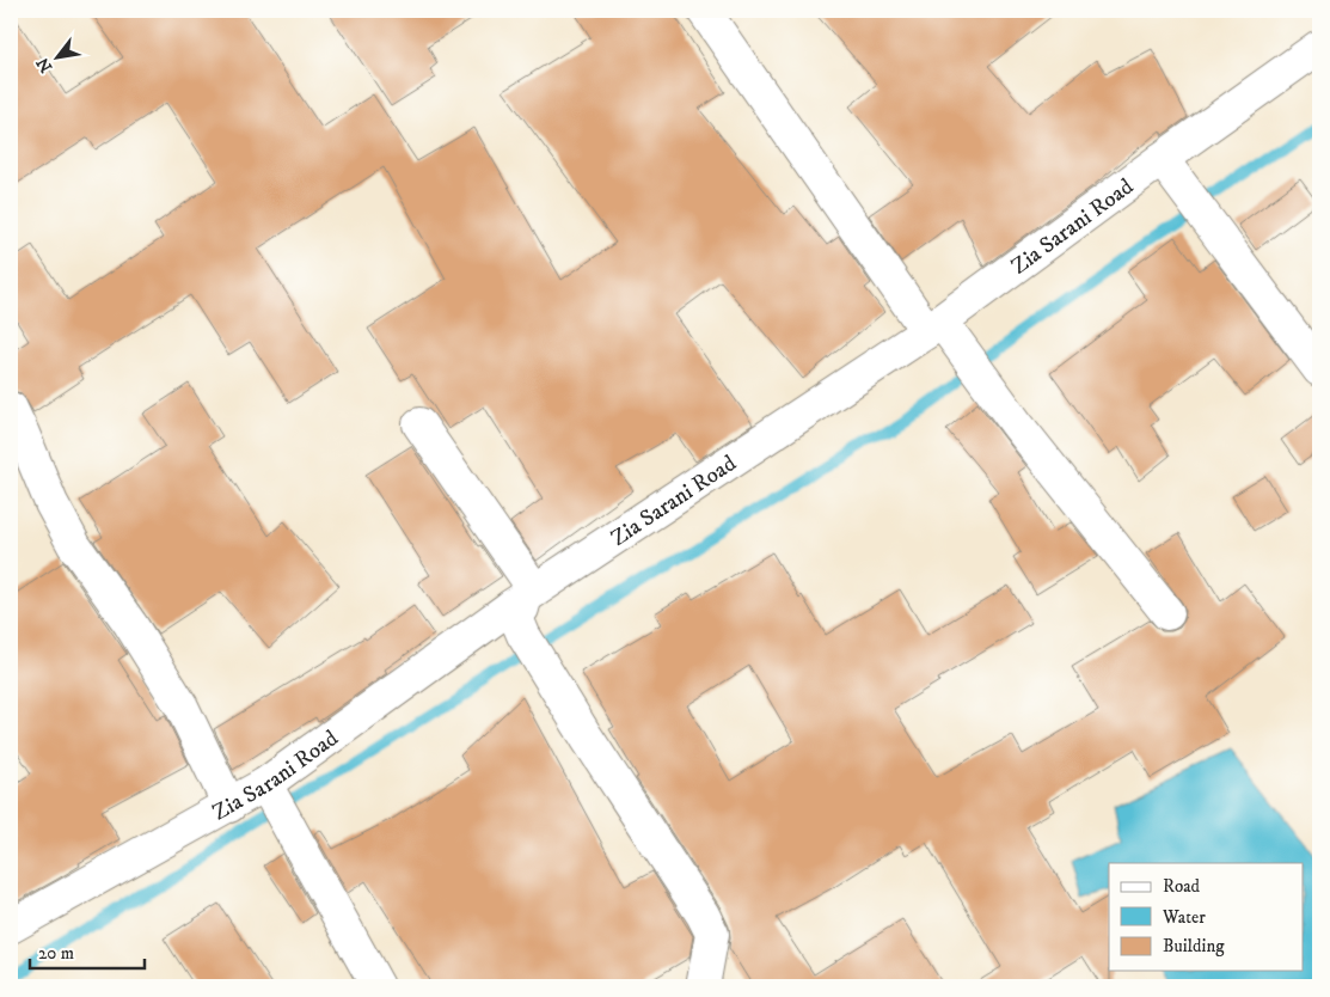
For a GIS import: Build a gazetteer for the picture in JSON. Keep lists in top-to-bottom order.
{
  "streets": {
    "street": ["Zia Sarani Road"]
  },
  "legend": ["Road", "Water", "Building"],
  "scale_bar": "20 m",
  "north": "bottom left"
}
